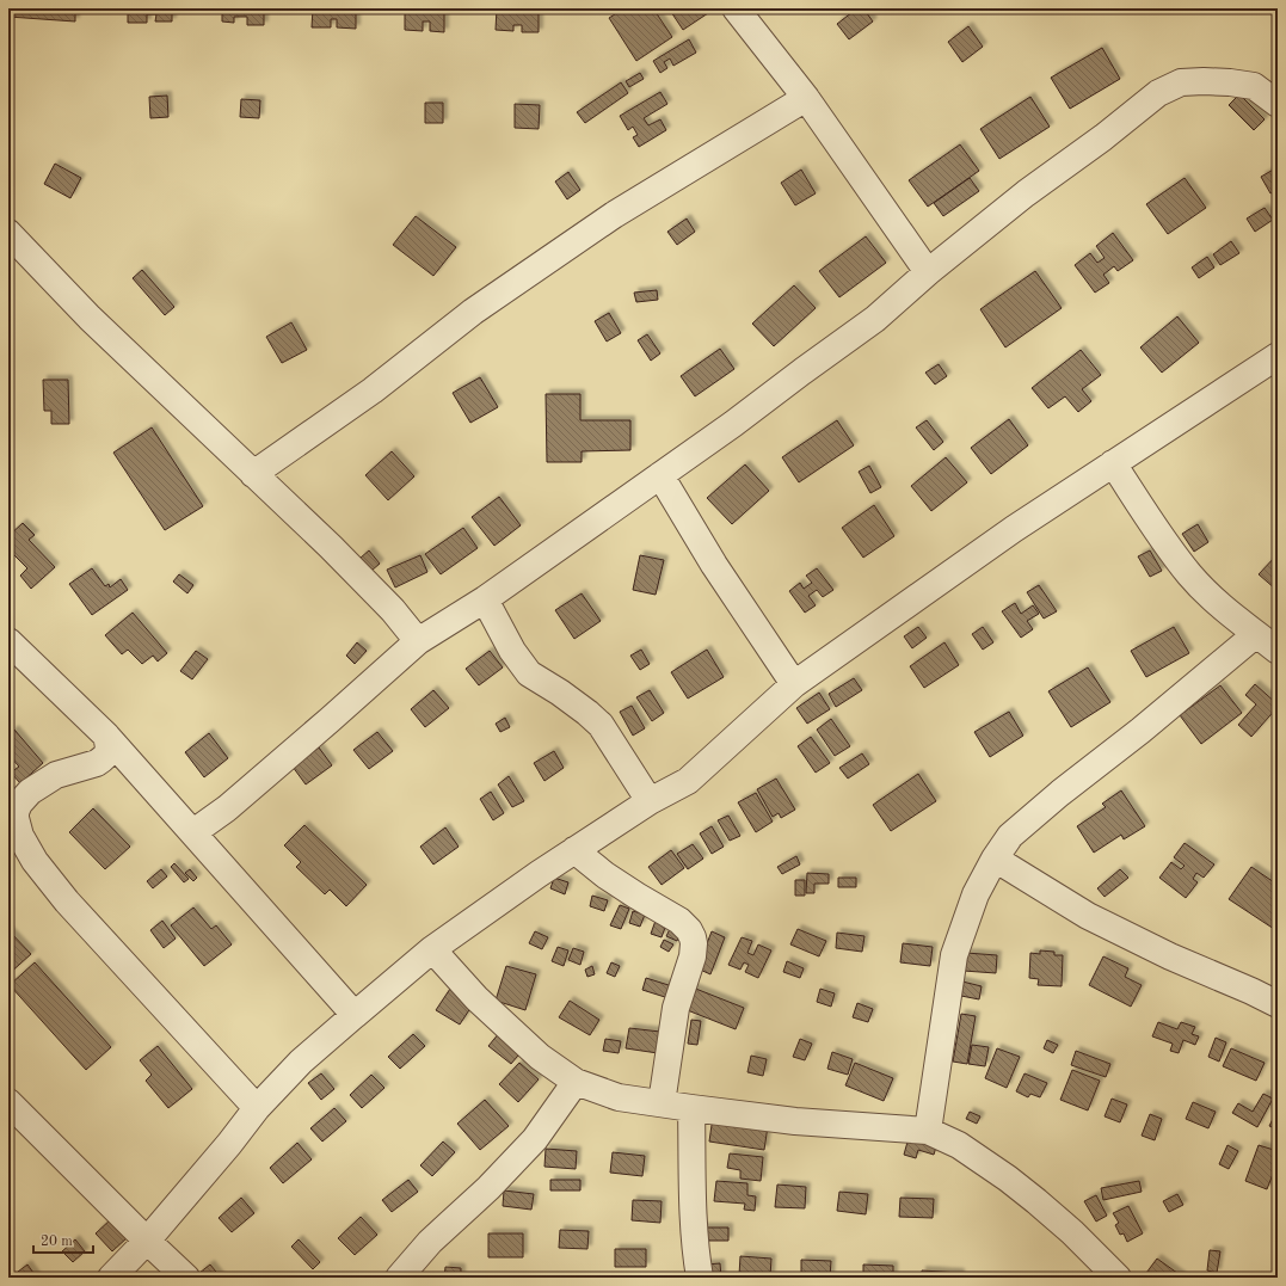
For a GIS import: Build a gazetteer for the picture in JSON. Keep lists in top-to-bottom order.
{
  "scale_bar": "20 m"
}
